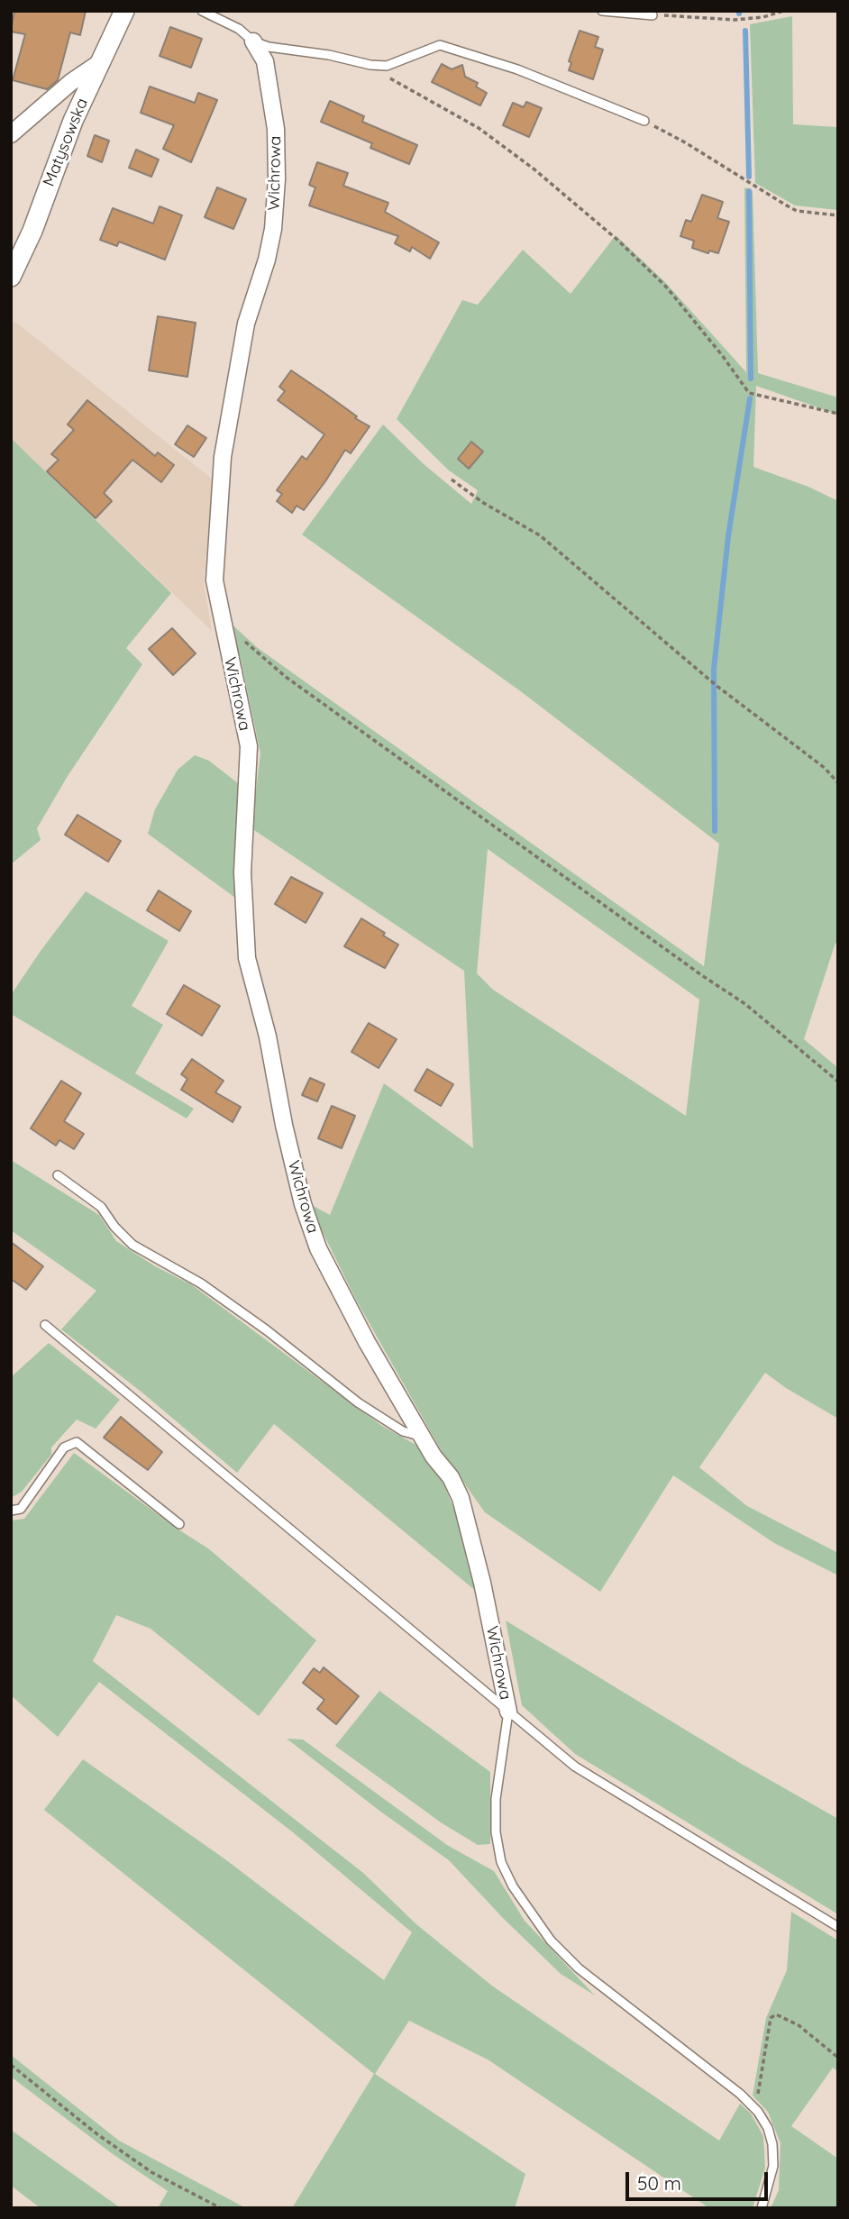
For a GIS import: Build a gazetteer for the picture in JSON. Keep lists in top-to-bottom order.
{
  "streets": {
    "street": ["Matysowska", "Wichrowa"]
  },
  "scale_bar": "50 m"
}
